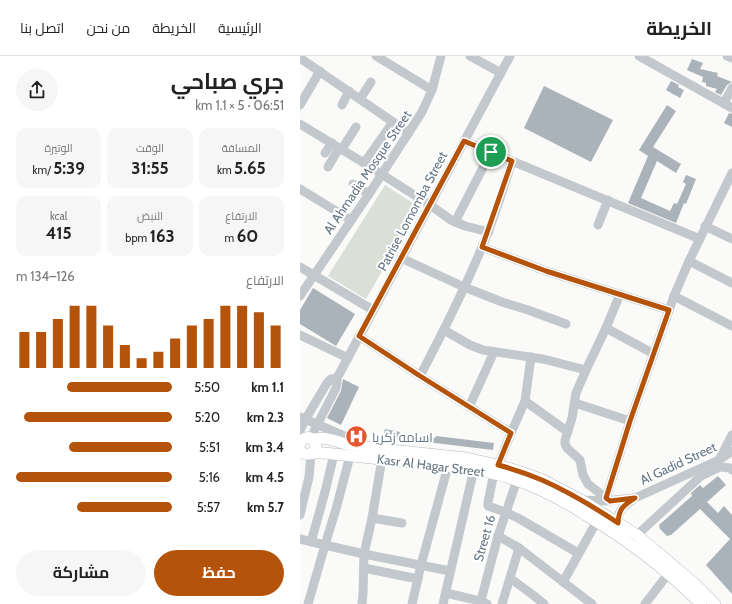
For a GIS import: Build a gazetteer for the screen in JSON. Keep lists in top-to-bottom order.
{
  "streets": {
    "main road": ["Kasr Al Hagar Street"],
    "street": [
      "Al Ahmadia Mosque Street",
      "Patrise Lomomba Street",
      "Al Gadid Street",
      "Street 16"
    ]
  },
  "crossings": [
    ["Patrise Lomomba Street", "Kasr Al Hagar Street"],
    ["Al Gadid Street", "Kasr Al Hagar Street"],
    ["Kasr Al Hagar Street", "Street 16"]
  ],
  "places": {
    "hospital": ["اسامه زكريا"]
  },
  "page": {
    "header": "الخريطة",
    "nav": [
      "الرئيسية",
      "الخريطة",
      "من نحن",
      "اتصل بنا"
    ],
    "heading": ["جري صباحي", "06:51 · 5 × 1.1 km"],
    "stats": [
      ["المسافة", "5.65 km"],
      ["الوقت", "31:55"],
      ["الوتيرة", "5:39 /km"],
      ["الارتفاع", "60 m"],
      ["النبض", "163 bpm"],
      ["kcal", "415"]
    ],
    "chart": ["الارتفاع", "126–134 m"],
    "list": [
      {
        "name": "1.1 km",
        "note": "5:50"
      },
      {
        "name": "2.3 km",
        "note": "5:20"
      },
      {
        "name": "3.4 km",
        "note": "5:51"
      },
      {
        "name": "4.5 km",
        "note": "5:16"
      },
      {
        "name": "5.7 km",
        "note": "5:57"
      }
    ],
    "buttons": ["حفظ", "مشاركة"]
  }
}
